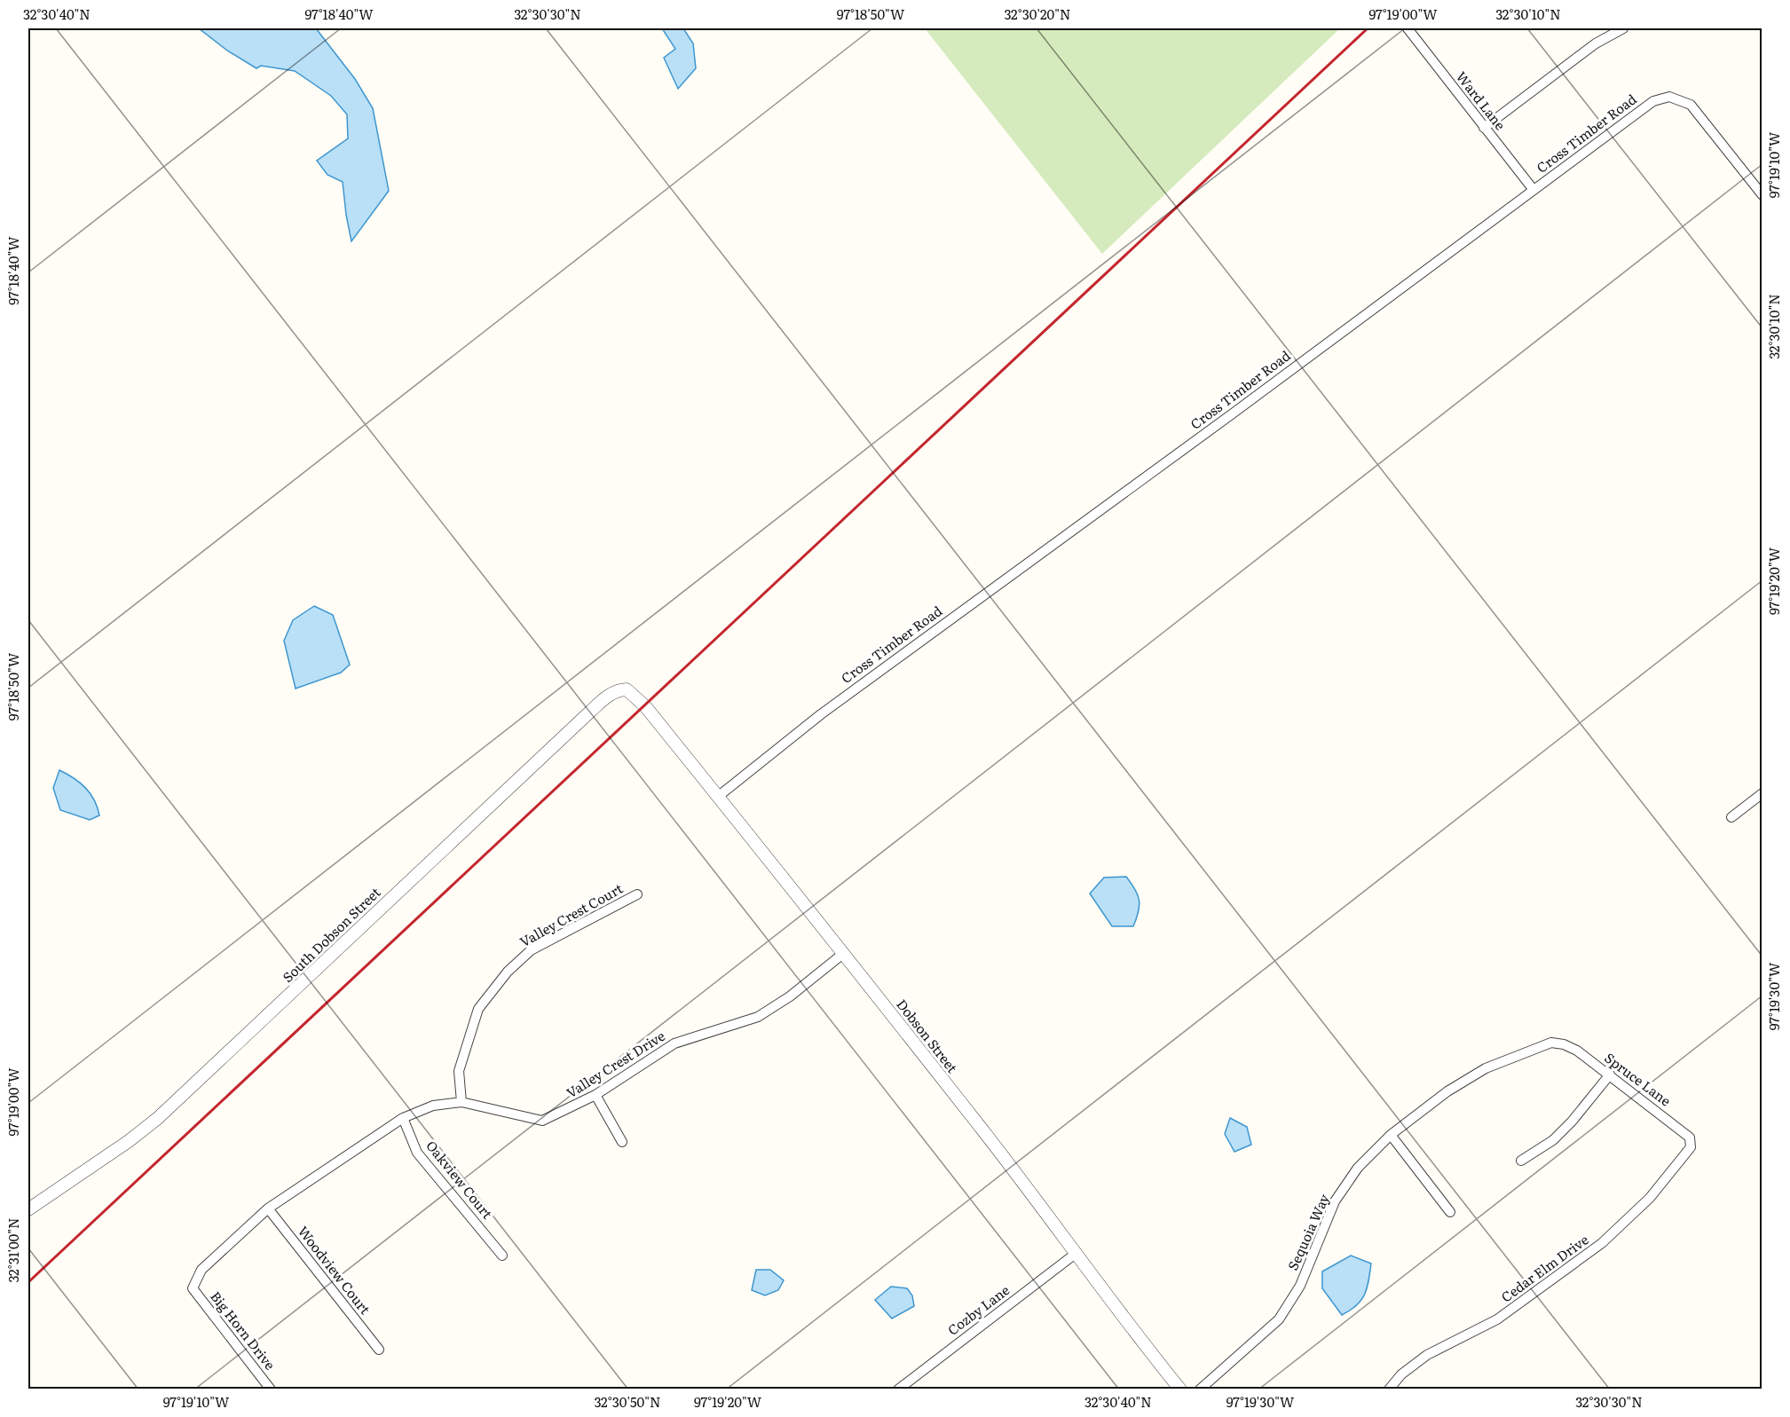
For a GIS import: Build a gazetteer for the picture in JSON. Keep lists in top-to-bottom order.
{
  "streets": {
    "street": [
      "Ward Lane",
      "Cross Timber Road",
      "Valley Crest Court",
      "South Dobson Street",
      "Dobson Street",
      "Valley Crest Drive",
      "Spruce Lane",
      "Oakview Court",
      "Sequoia Way",
      "Cedar Elm Drive",
      "Woodview Court",
      "Cozby Lane",
      "Big Horn Drive"
    ]
  },
  "crossings": [
    ["Ward Lane", "Cross Timber Road"],
    ["Cross Timber Road", "Dobson Street"],
    ["Valley Crest Court", "Valley Crest Drive"],
    ["South Dobson Street", "Dobson Street"],
    ["Dobson Street", "Valley Crest Drive"],
    ["Dobson Street", "Cozby Lane"],
    ["Valley Crest Drive", "Oakview Court"],
    ["Valley Crest Drive", "Woodview Court"],
    ["Valley Crest Drive", "Big Horn Drive"],
    ["Spruce Lane", "Sequoia Way"],
    ["Spruce Lane", "Cedar Elm Drive"]
  ],
  "coordinates": [
    "32°30'40\"N",
    "97°18'40\"W",
    "32°30'30\"N",
    "97°18'50\"W",
    "32°30'20\"N",
    "97°19'00\"W",
    "32°30'10\"N",
    "97°19'10\"W",
    "97°19'20\"W",
    "97°19'30\"W",
    "32°31'00\"N",
    "32°30'50\"N"
  ]
}
